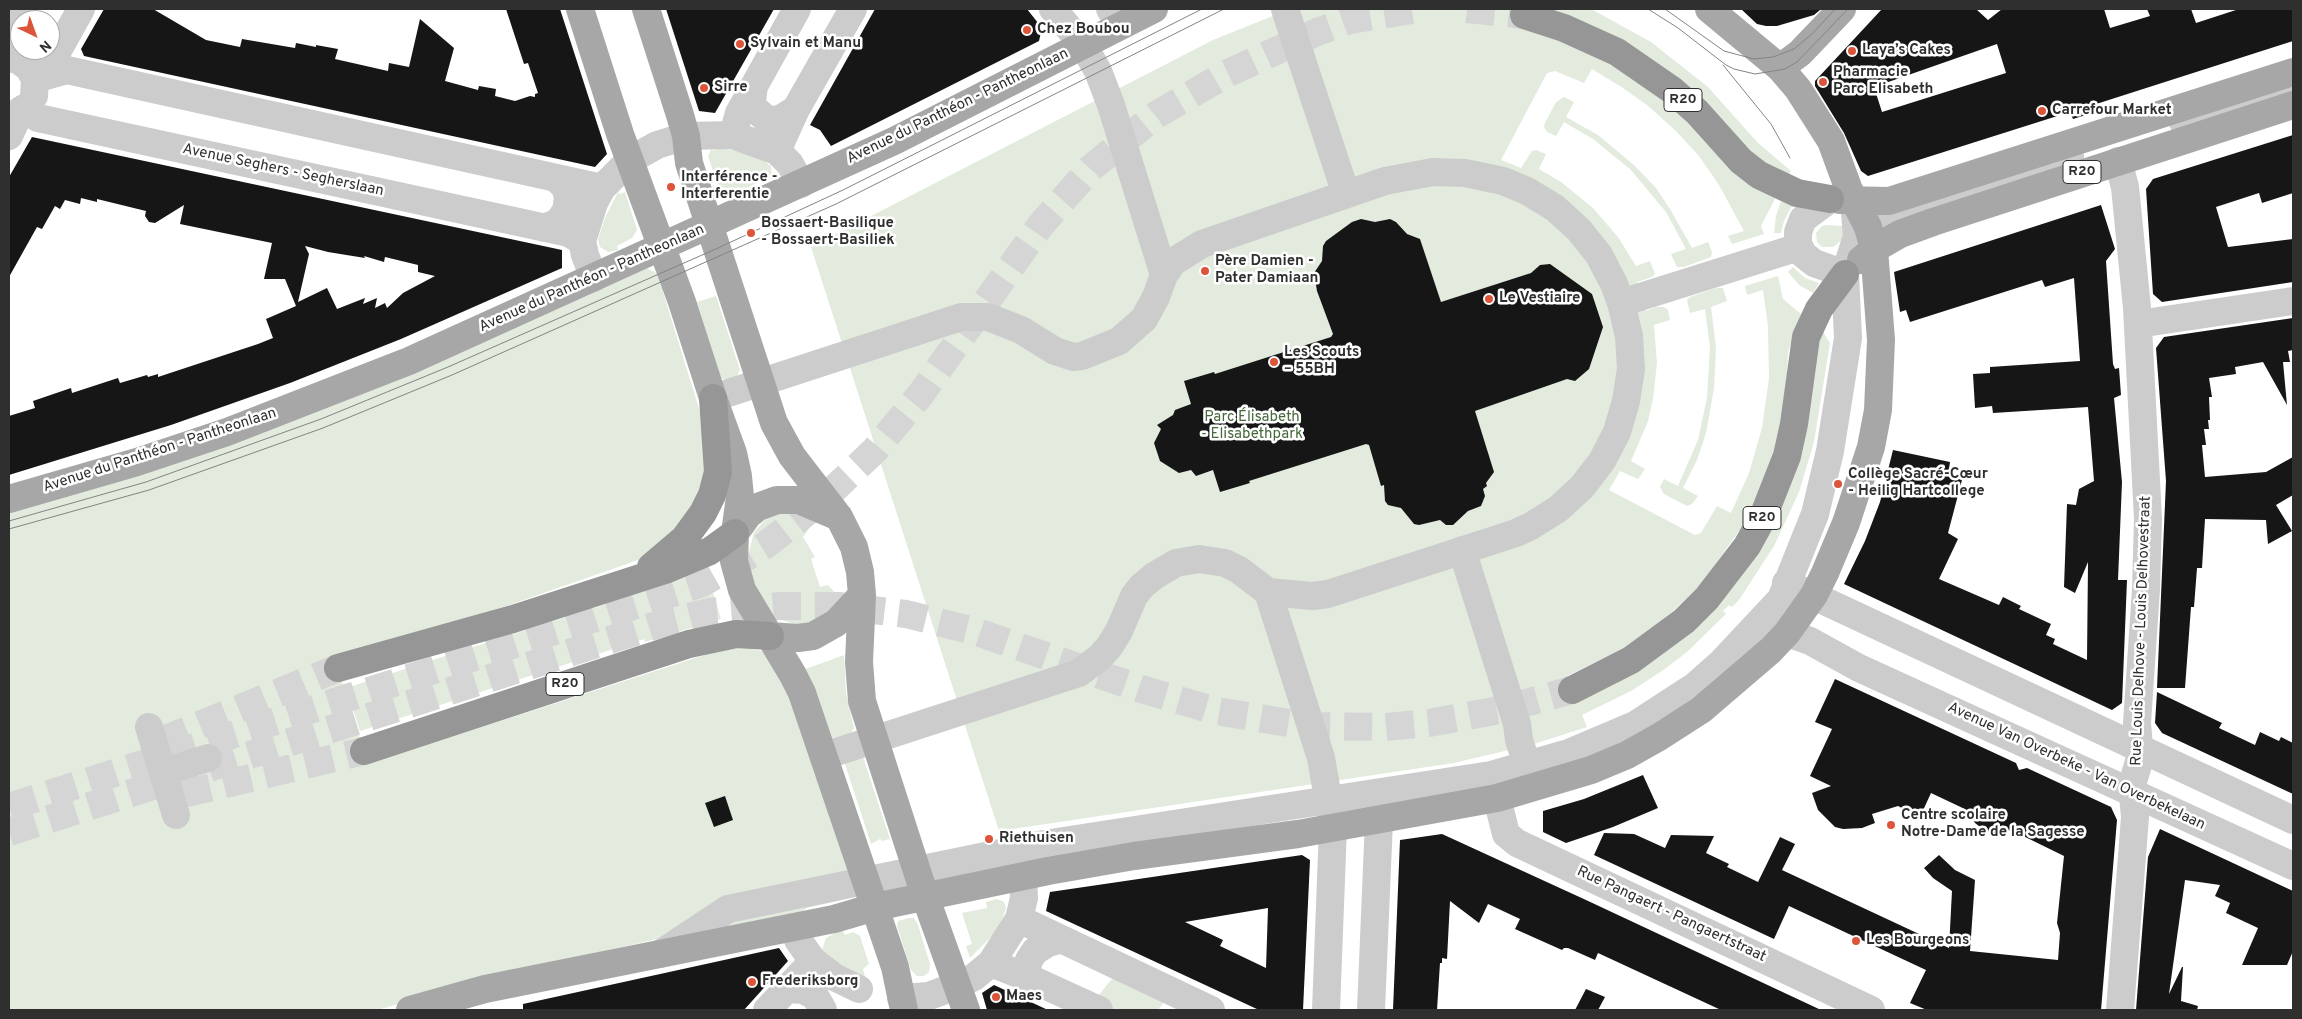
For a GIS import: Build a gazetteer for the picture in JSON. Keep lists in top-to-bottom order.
{
  "streets": {
    "highway": ["R20"],
    "main road": ["Avenue du Panthéon - Pantheonlaan"],
    "street": [
      "Avenue Seghers - Segherslaan",
      "Rue Louis Delhove - Louis Delhovestraat",
      "Avenue Van Overbeke - Van Overbekelaan",
      "Rue Pangaert - Pangaertstraat"
    ]
  },
  "crossings": [
    ["R20", "Rue Louis Delhove - Louis Delhovestraat"],
    ["Rue Louis Delhove - Louis Delhovestraat", "Avenue Van Overbeke - Van Overbekelaan"]
  ],
  "parks": ["Parc Élisabeth - Elisabethpark"],
  "places": [
    "Chez Boubou",
    "Sylvain et Manu",
    "Laya’s Cakes",
    "Pharmacie Parc Elisabeth",
    "Sirre",
    "Carrefour Market",
    "Interférence - Interferentie",
    "Bossaert-Basilique - Bossaert-Basiliek",
    "Père Damien - Pater Damiaan",
    "Le Vestiaire",
    "Les Scouts – 55BH",
    "Collège Sacré-Cœur - Heilig Hartcollege",
    "Centre scolaire Notre-Dame de la Sagesse",
    "Riethuisen",
    "Les Bourgeons",
    "Frederiksborg",
    "Maes"
  ],
  "north": "bottom right"
}
